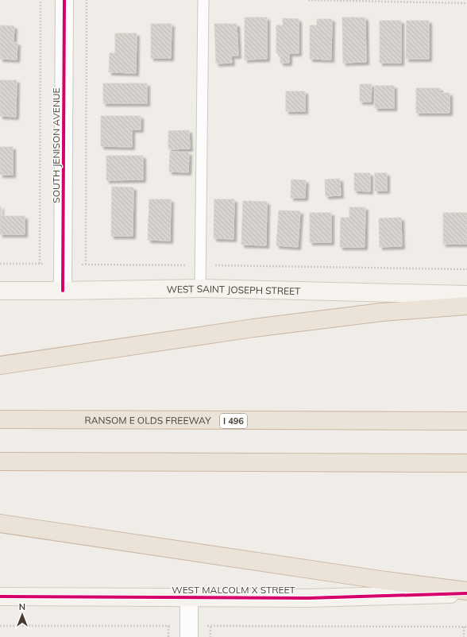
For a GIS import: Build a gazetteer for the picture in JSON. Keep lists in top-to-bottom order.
{
  "streets": {
    "highway": ["RANSOM E OLDS FREEWAY", "I 496"],
    "main road": ["WEST SAINT JOSEPH STREET", "WEST MALCOLM X STREET"],
    "street": ["SOUTH JENISON AVENUE"]
  },
  "crossings": [
    ["SOUTH JENISON AVENUE", "WEST SAINT JOSEPH STREET"]
  ],
  "north": "top"
}
